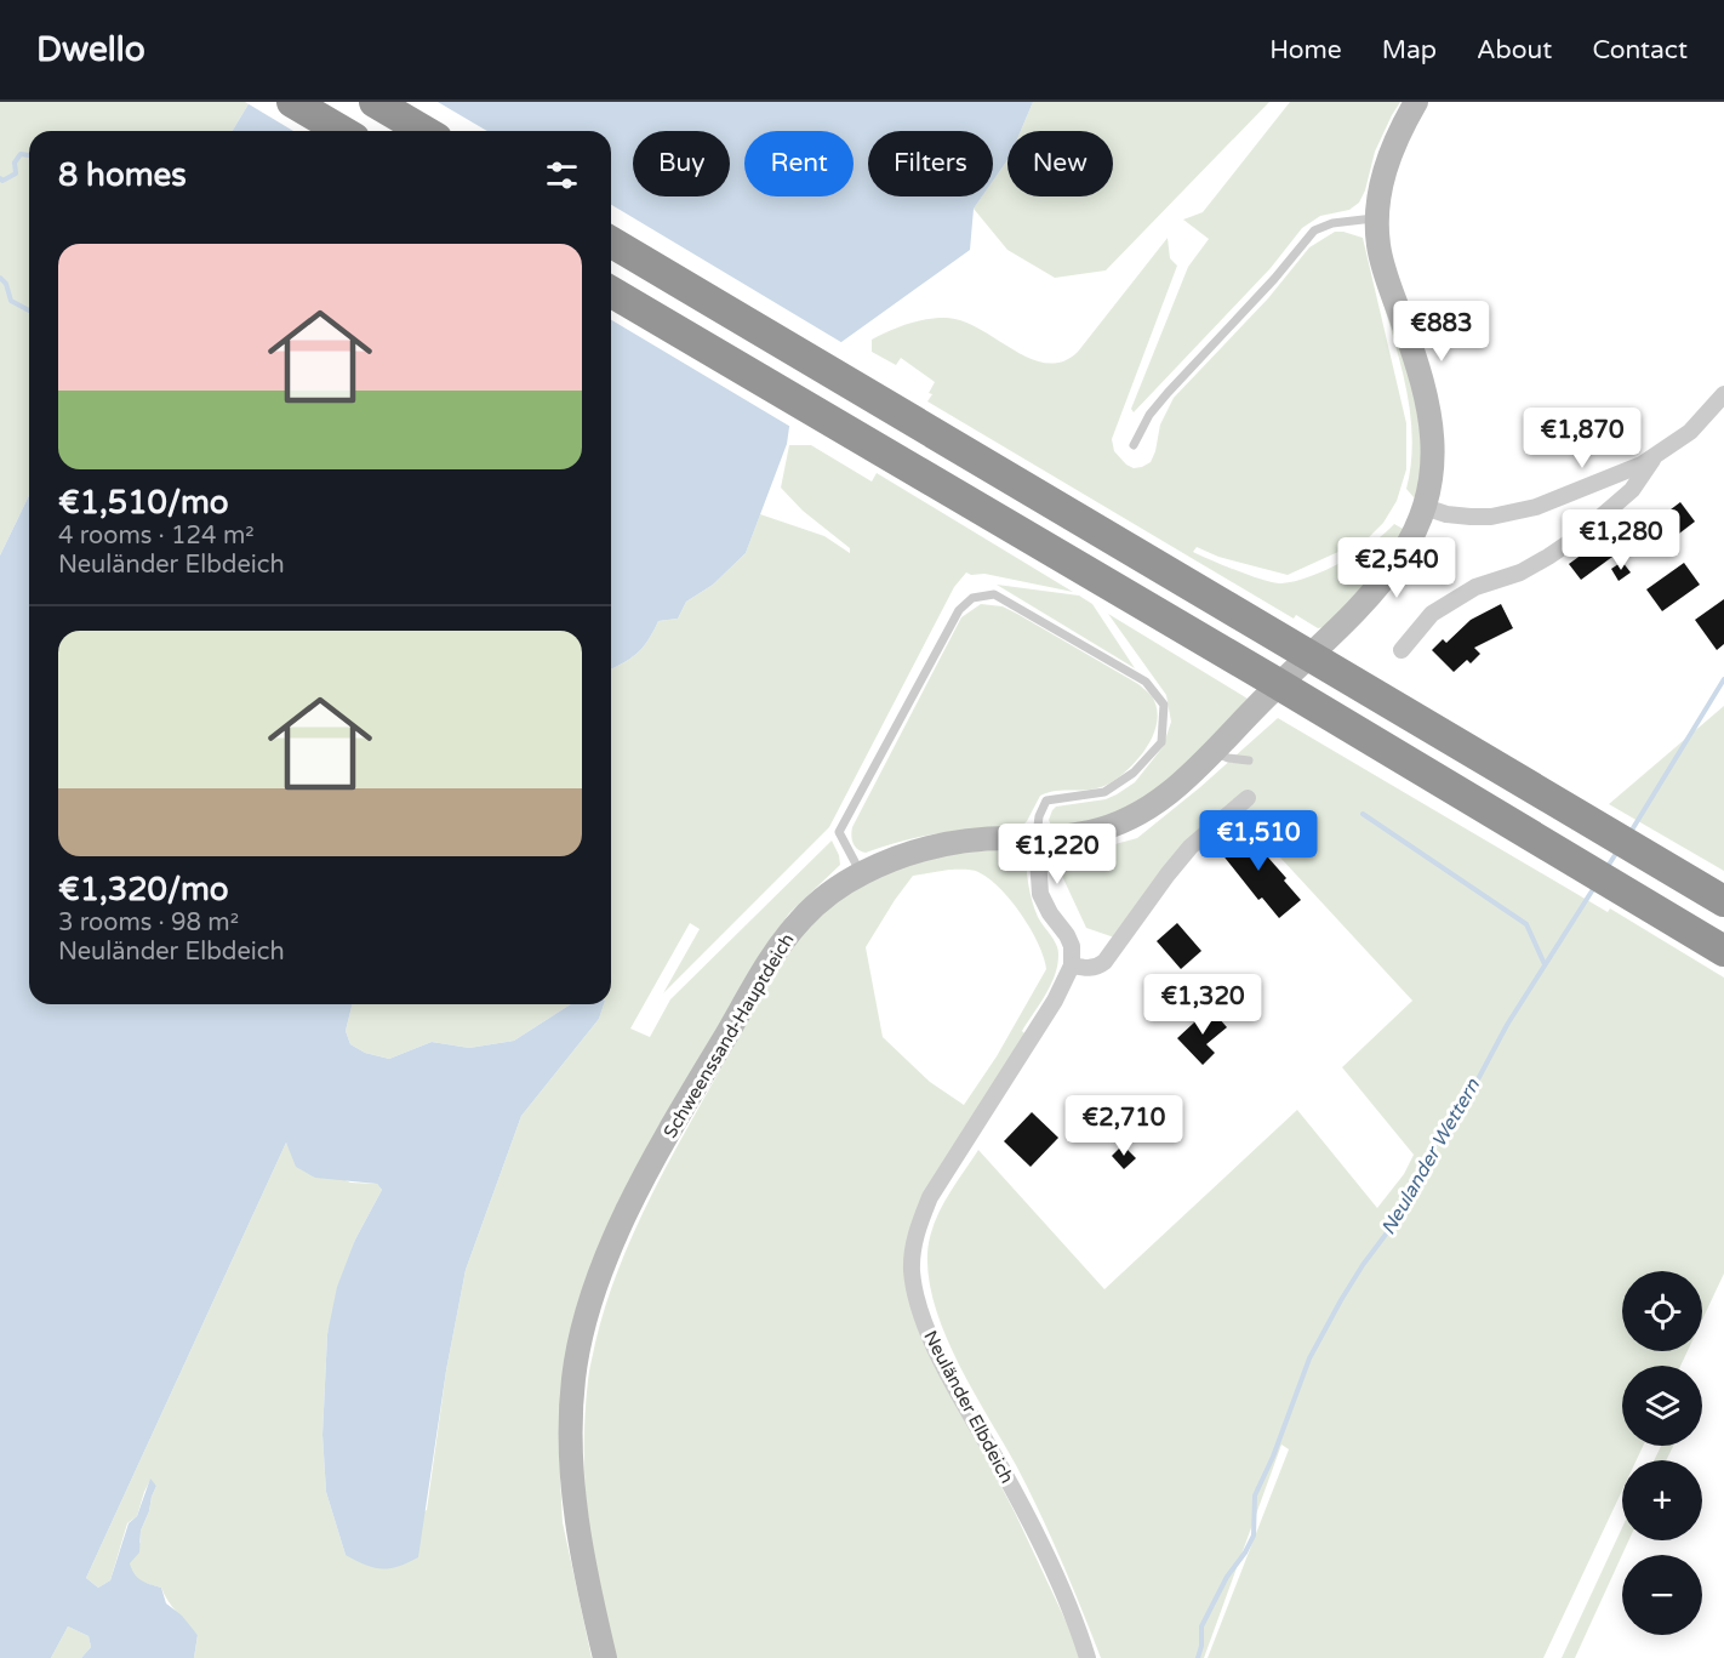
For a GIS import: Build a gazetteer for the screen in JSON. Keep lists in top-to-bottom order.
{
  "streets": {
    "street": ["Schweenssand-Hauptdeich", "Neuländer Elbdeich"]
  },
  "water": ["Neulander Wettern"],
  "page": {
    "header": "Dwello",
    "nav": [
      "Home",
      "Map",
      "About",
      "Contact"
    ],
    "chip": [
      "Buy",
      "Rent",
      "Filters",
      "New"
    ],
    "heading": "8 homes",
    "list": [
      {
        "name": "€1,510/mo",
        "note": "4 rooms · 124 m² · Neuländer Elbdeich"
      },
      {
        "name": "€1,320/mo",
        "note": "3 rooms · 98 m² · Neuländer Elbdeich"
      }
    ],
    "price": [
      "€883",
      "€1,870",
      "€1,280",
      "€2,540",
      "€1,510",
      "€1,220",
      "€1,320",
      "€2,710"
    ],
    "map_buttons": ["+", "−"]
  }
}
